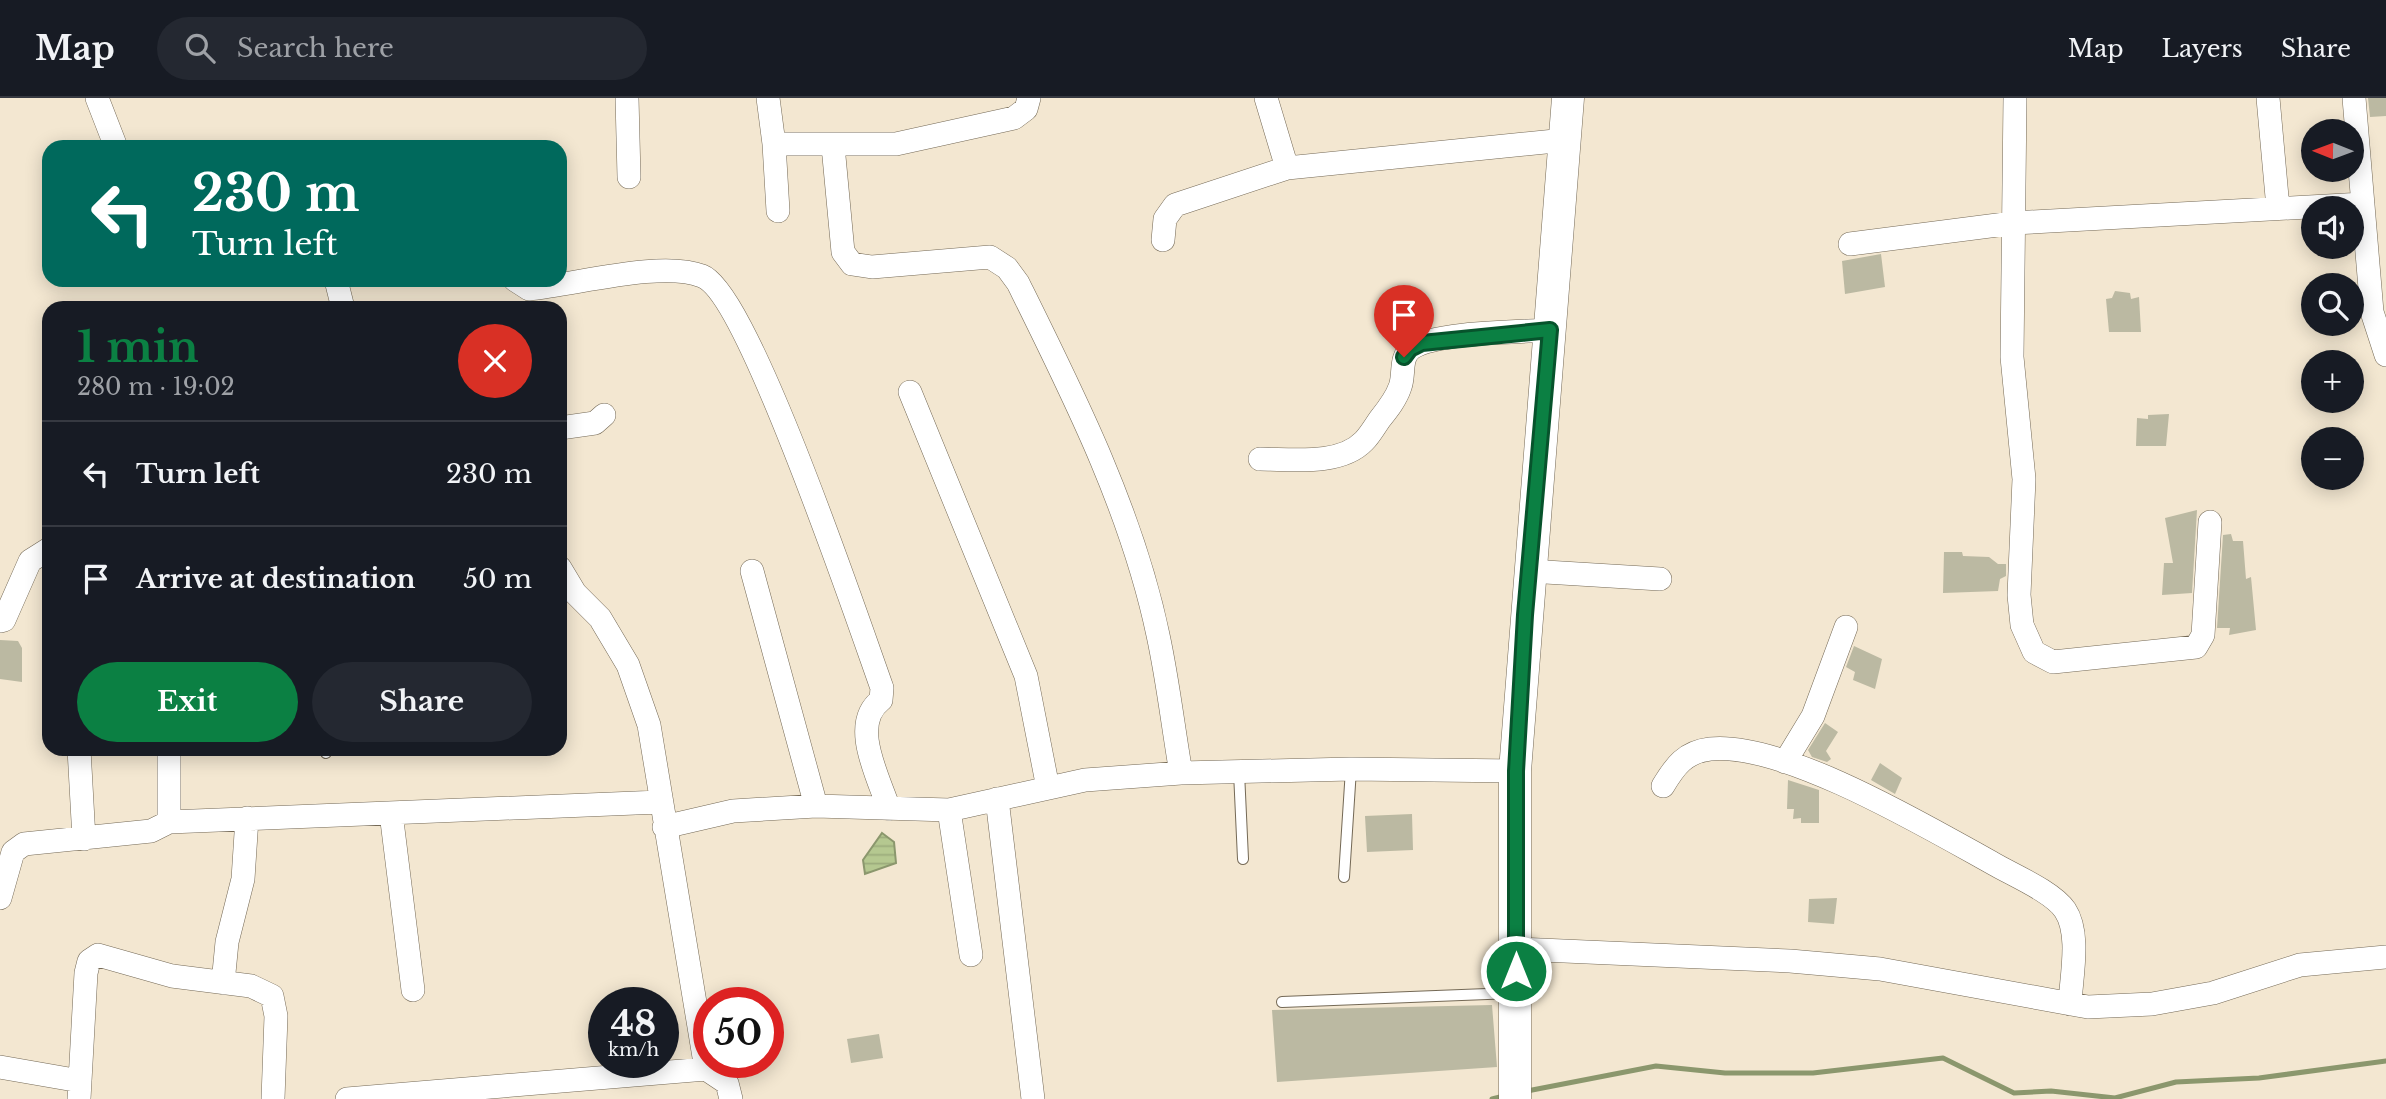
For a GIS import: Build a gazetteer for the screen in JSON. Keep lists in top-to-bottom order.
{
  "north": "left",
  "page": {
    "header": "Map",
    "search": "Search here",
    "nav": ["Map", "Layers", "Share"],
    "map_buttons": ["+", "−"],
    "turn": ["230 m", "Turn left"],
    "heading": ["1 min", "280 m · 19:02"],
    "list": [
      {
        "name": "Turn left",
        "value": "230 m"
      },
      {
        "name": "Arrive at destination",
        "value": "50 m"
      }
    ],
    "buttons": ["Exit", "Share"],
    "speed": "48 km/h",
    "limit": "50"
  }
}
